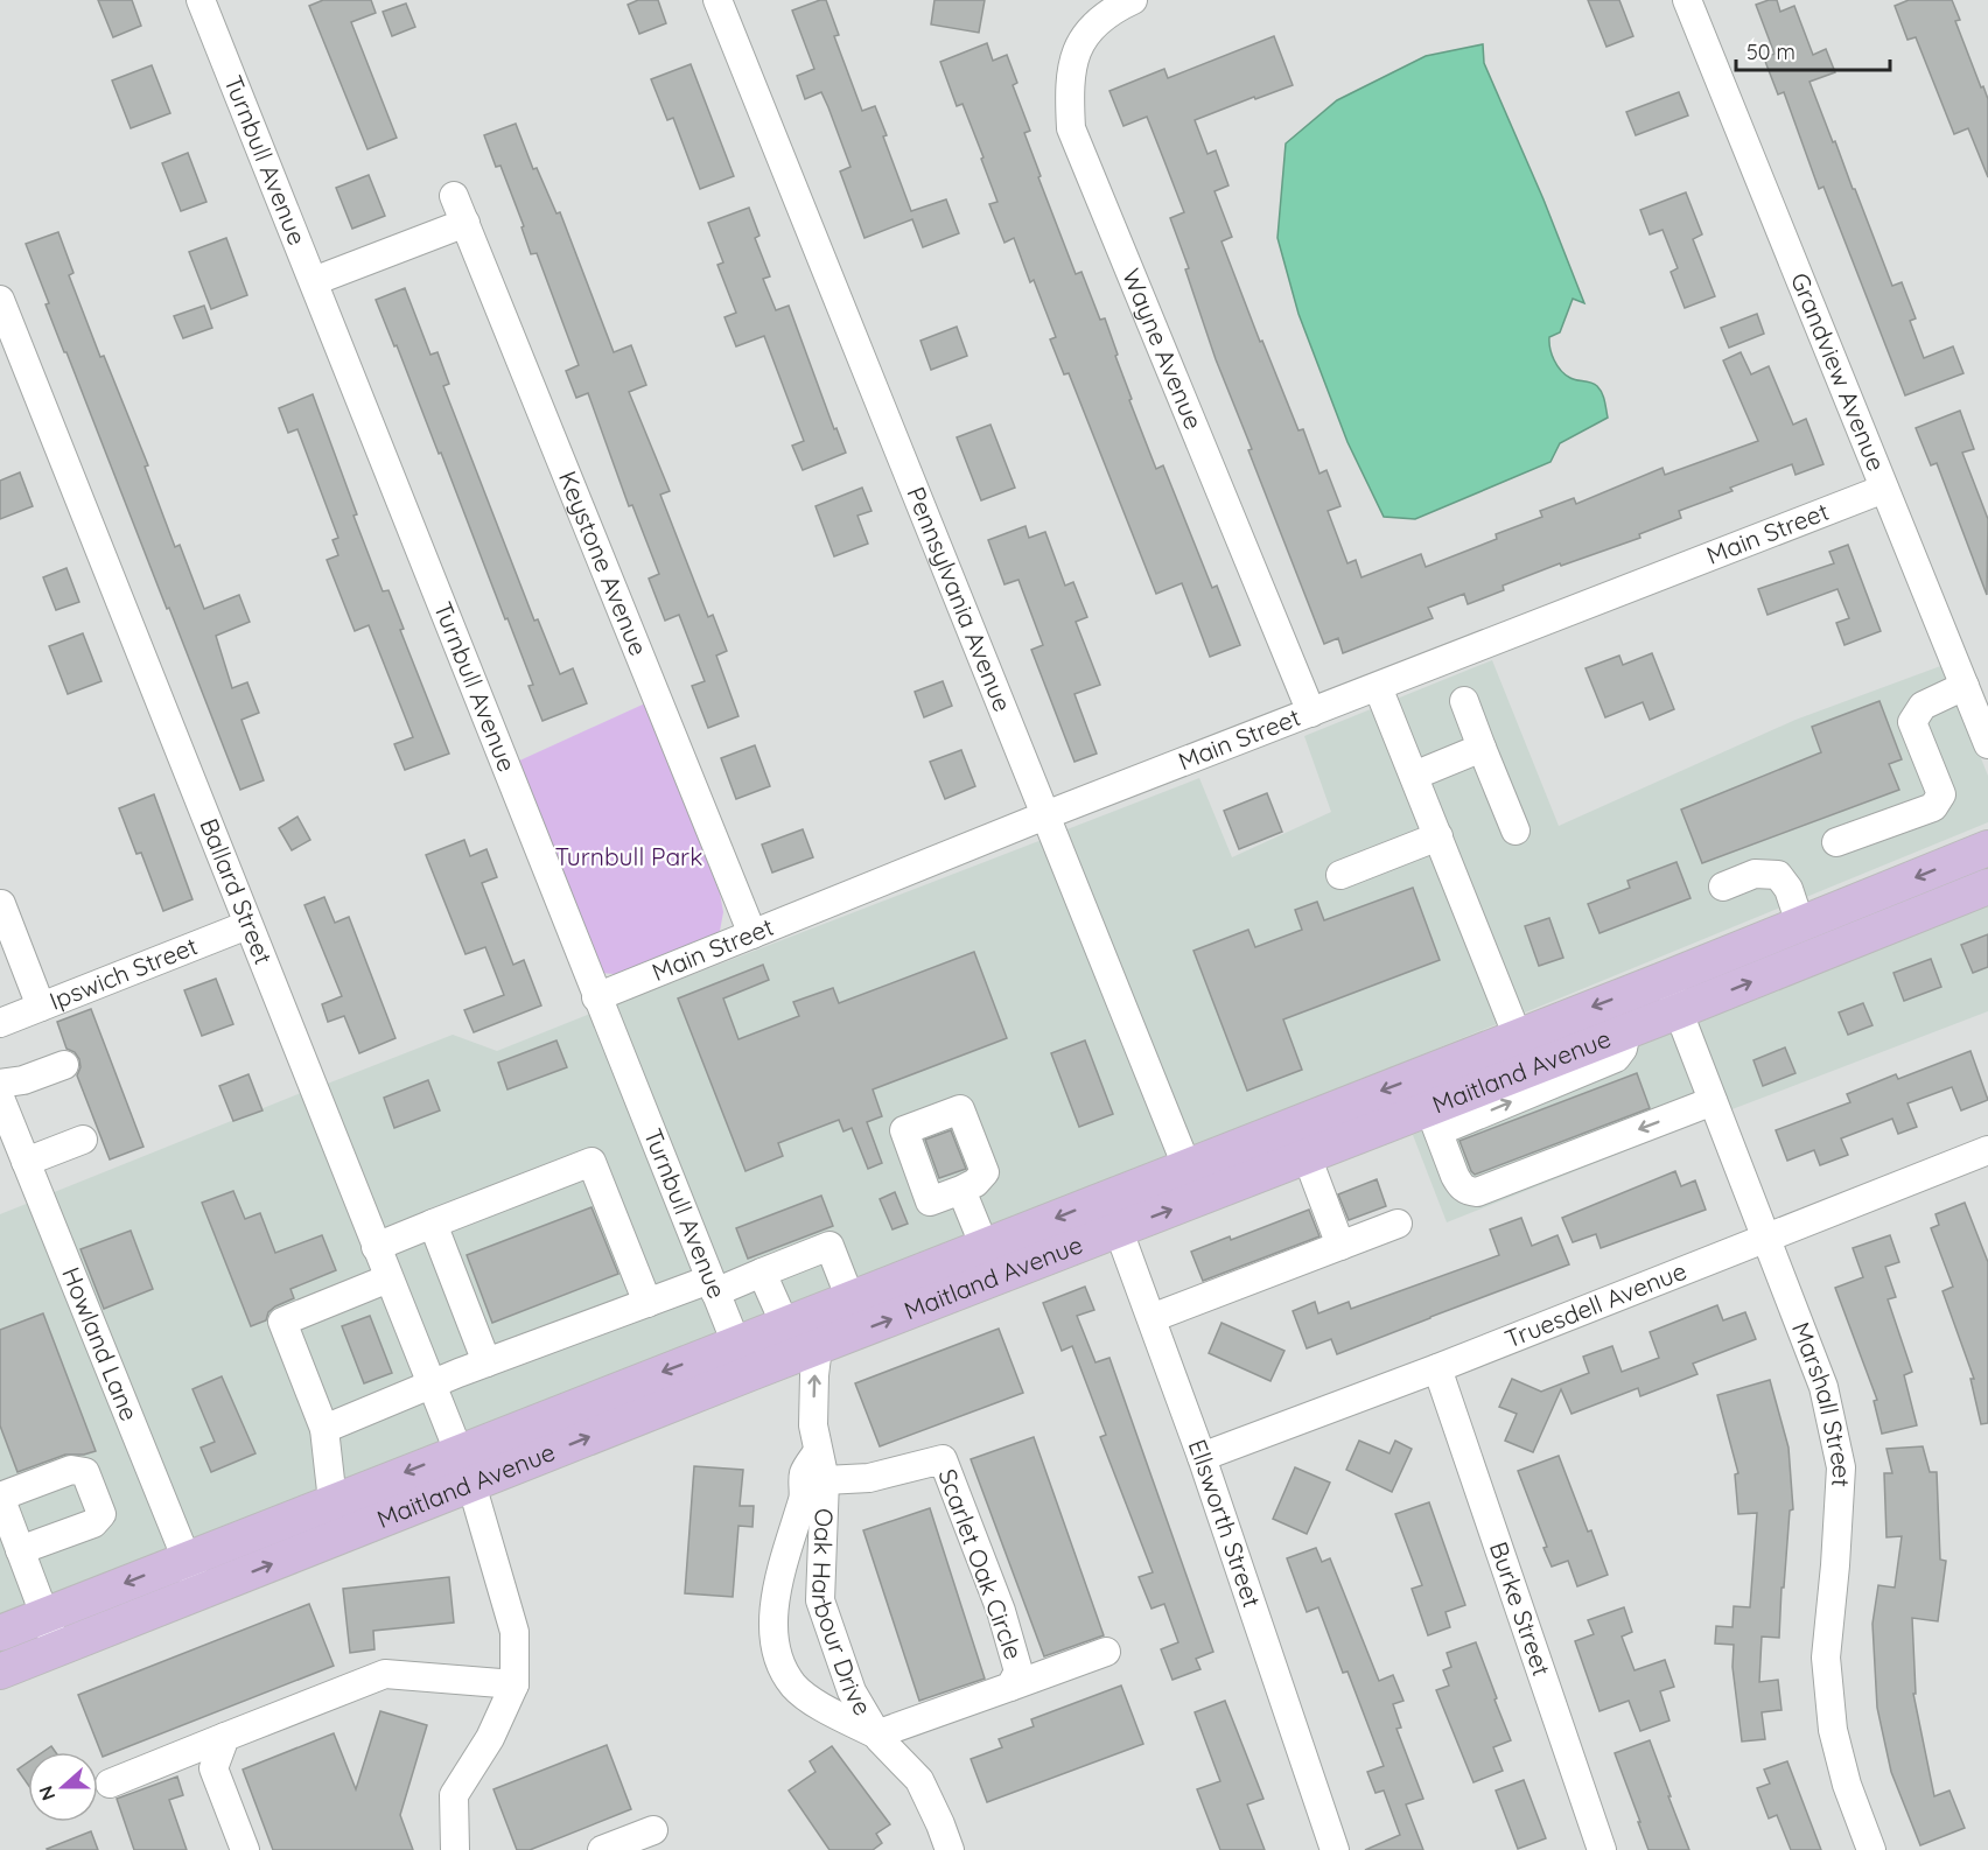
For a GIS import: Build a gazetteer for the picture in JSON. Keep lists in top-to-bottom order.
{
  "streets": {
    "main road": ["Maitland Avenue"],
    "street": [
      "Turnbull Avenue",
      "Wayne Avenue",
      "Grandview Avenue",
      "Main Street",
      "Keystone Avenue",
      "Pennsylvania Avenue",
      "Ballard Street",
      "Ipswich Street",
      "Truesdell Avenue",
      "Howland Lane",
      "Marshall Street",
      "Ellsworth Street",
      "Scarlet Oak Circle",
      "Burke Street",
      "Oak Harbour Drive"
    ]
  },
  "crossings": [
    ["Turnbull Avenue", "Main Street"],
    ["Turnbull Avenue", "Maitland Avenue"],
    ["Wayne Avenue", "Main Street"],
    ["Grandview Avenue", "Main Street"],
    ["Main Street", "Keystone Avenue"],
    ["Main Street", "Pennsylvania Avenue"],
    ["Pennsylvania Avenue", "Maitland Avenue"],
    ["Ballard Street", "Ipswich Street"],
    ["Ballard Street", "Maitland Avenue"],
    ["Maitland Avenue", "Howland Lane"],
    ["Maitland Avenue", "Marshall Street"],
    ["Maitland Avenue", "Ellsworth Street"],
    ["Maitland Avenue", "Oak Harbour Drive"],
    ["Truesdell Avenue", "Marshall Street"],
    ["Truesdell Avenue", "Ellsworth Street"],
    ["Truesdell Avenue", "Burke Street"],
    ["Scarlet Oak Circle", "Oak Harbour Drive"]
  ],
  "parks": ["Turnbull Park"],
  "scale_bar": "50 m",
  "north": "left"
}
